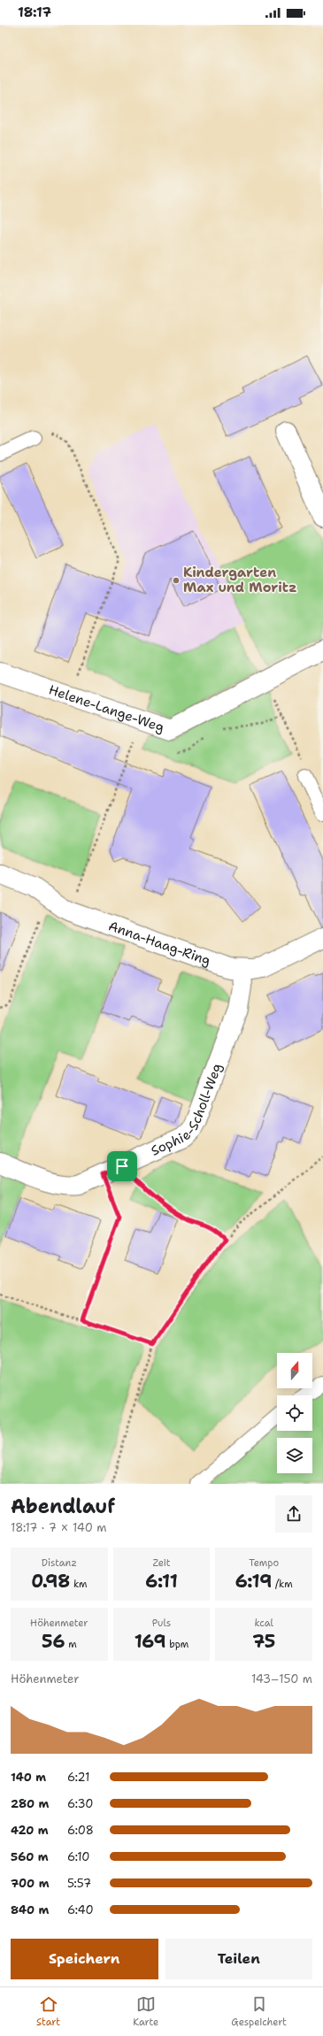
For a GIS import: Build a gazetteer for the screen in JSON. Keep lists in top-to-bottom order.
{
  "streets": {
    "street": ["Helene-Lange-Weg", "Anna-Haag-Ring", "Sophie-Scholl-Weg"]
  },
  "crossings": [
    ["Anna-Haag-Ring", "Sophie-Scholl-Weg"]
  ],
  "places": ["Kindergarten Max und Moritz"],
  "north": "top",
  "page": {
    "status": "18:17",
    "heading": ["Abendlauf", "18:17 · 7 × 140 m"],
    "stats": [
      ["Distanz", "0.98 km"],
      ["Zeit", "6:11"],
      ["Tempo", "6:19 /km"],
      ["Höhenmeter", "56 m"],
      ["Puls", "169 bpm"],
      ["kcal", "75"]
    ],
    "chart": ["Höhenmeter", "143–150 m"],
    "list": [
      {
        "name": "140 m",
        "note": "6:21"
      },
      {
        "name": "280 m",
        "note": "6:30"
      },
      {
        "name": "420 m",
        "note": "6:08"
      },
      {
        "name": "560 m",
        "note": "6:10"
      },
      {
        "name": "700 m",
        "note": "5:57"
      },
      {
        "name": "840 m",
        "note": "6:40"
      }
    ],
    "buttons": ["Speichern", "Teilen"],
    "tabs": ["Start", "Karte", "Gespeichert"]
  }
}
